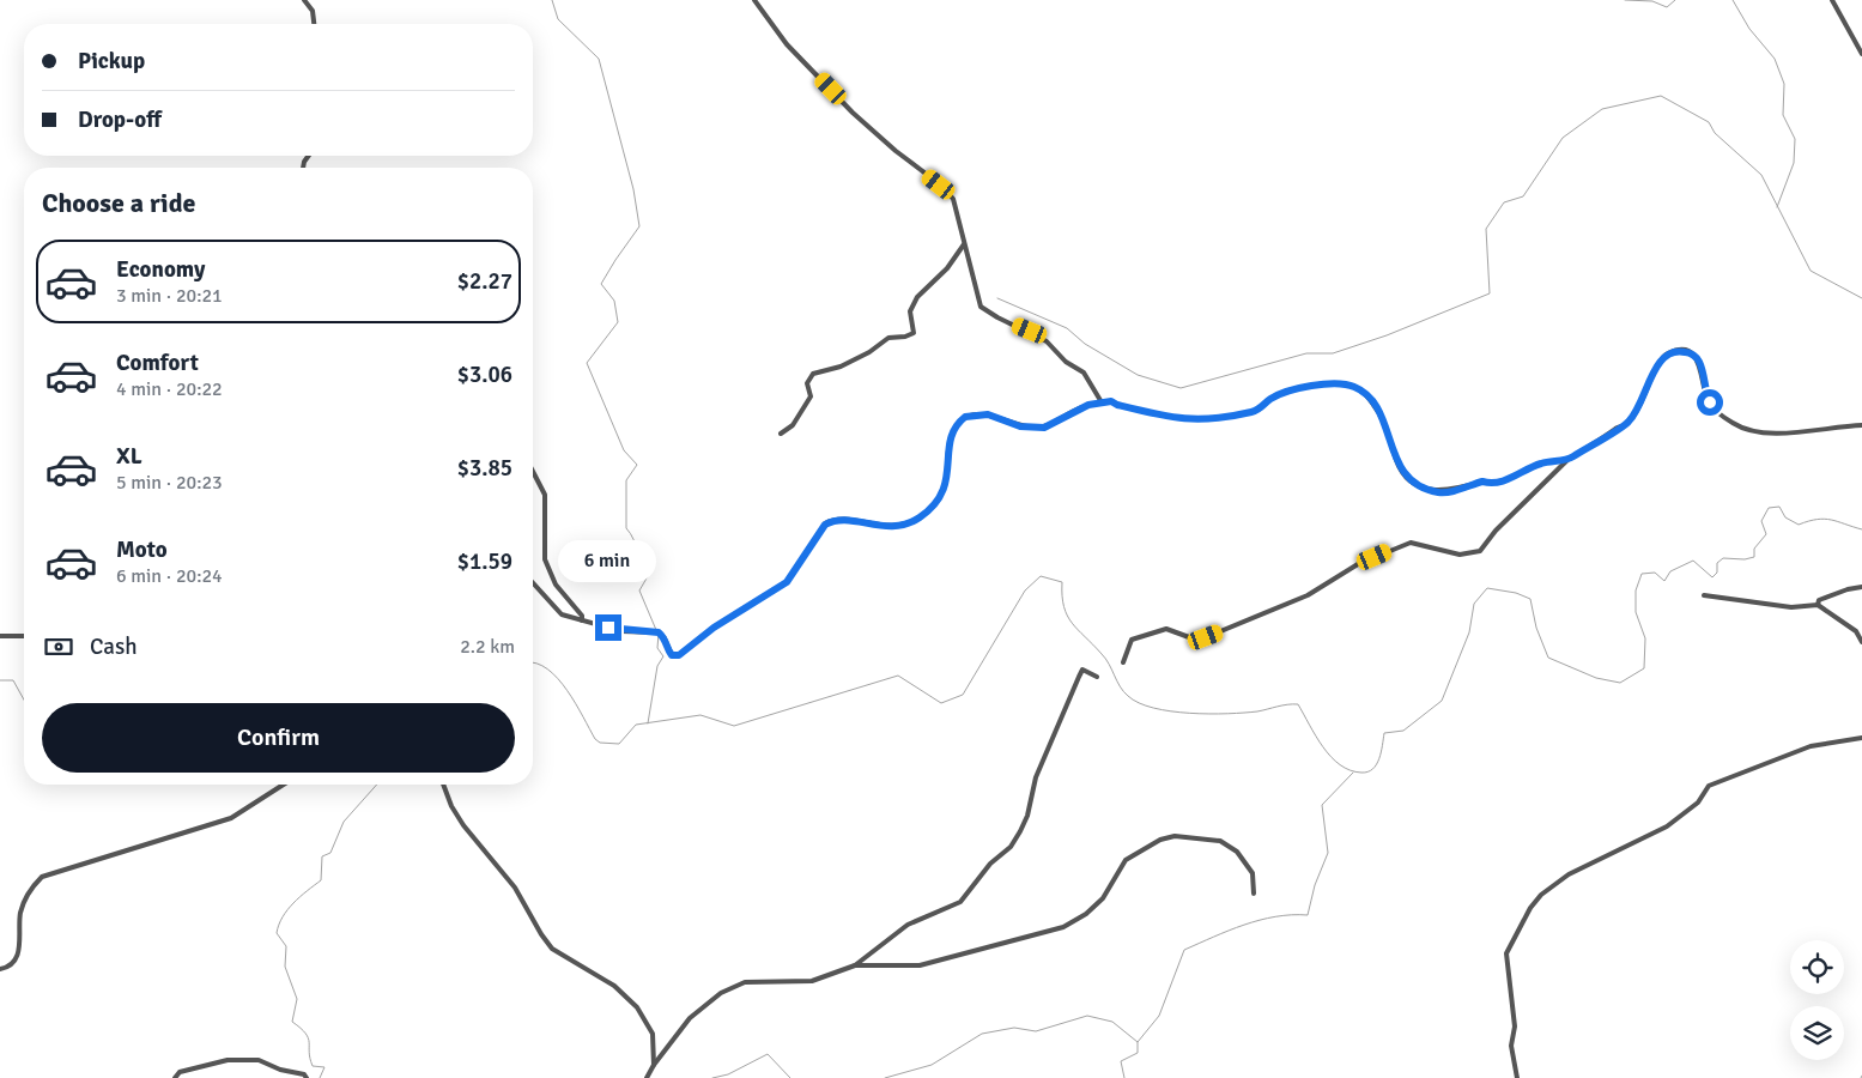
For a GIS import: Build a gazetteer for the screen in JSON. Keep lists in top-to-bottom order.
{
  "page": {
    "banner": ["Pickup", "Drop-off"],
    "heading": "Choose a ride",
    "list": [
      {
        "name": "Economy",
        "note": "3 min · 20:21",
        "value": "$2.27"
      },
      {
        "name": "Comfort",
        "note": "4 min · 20:22",
        "value": "$3.06"
      },
      {
        "name": "XL",
        "note": "5 min · 20:23",
        "value": "$3.85"
      },
      {
        "name": "Moto",
        "note": "6 min · 20:24",
        "value": "$1.59"
      }
    ],
    "bubble": "6 min",
    "pay": ["Cash", "2.2 km"],
    "buttons": "Confirm"
  }
}
